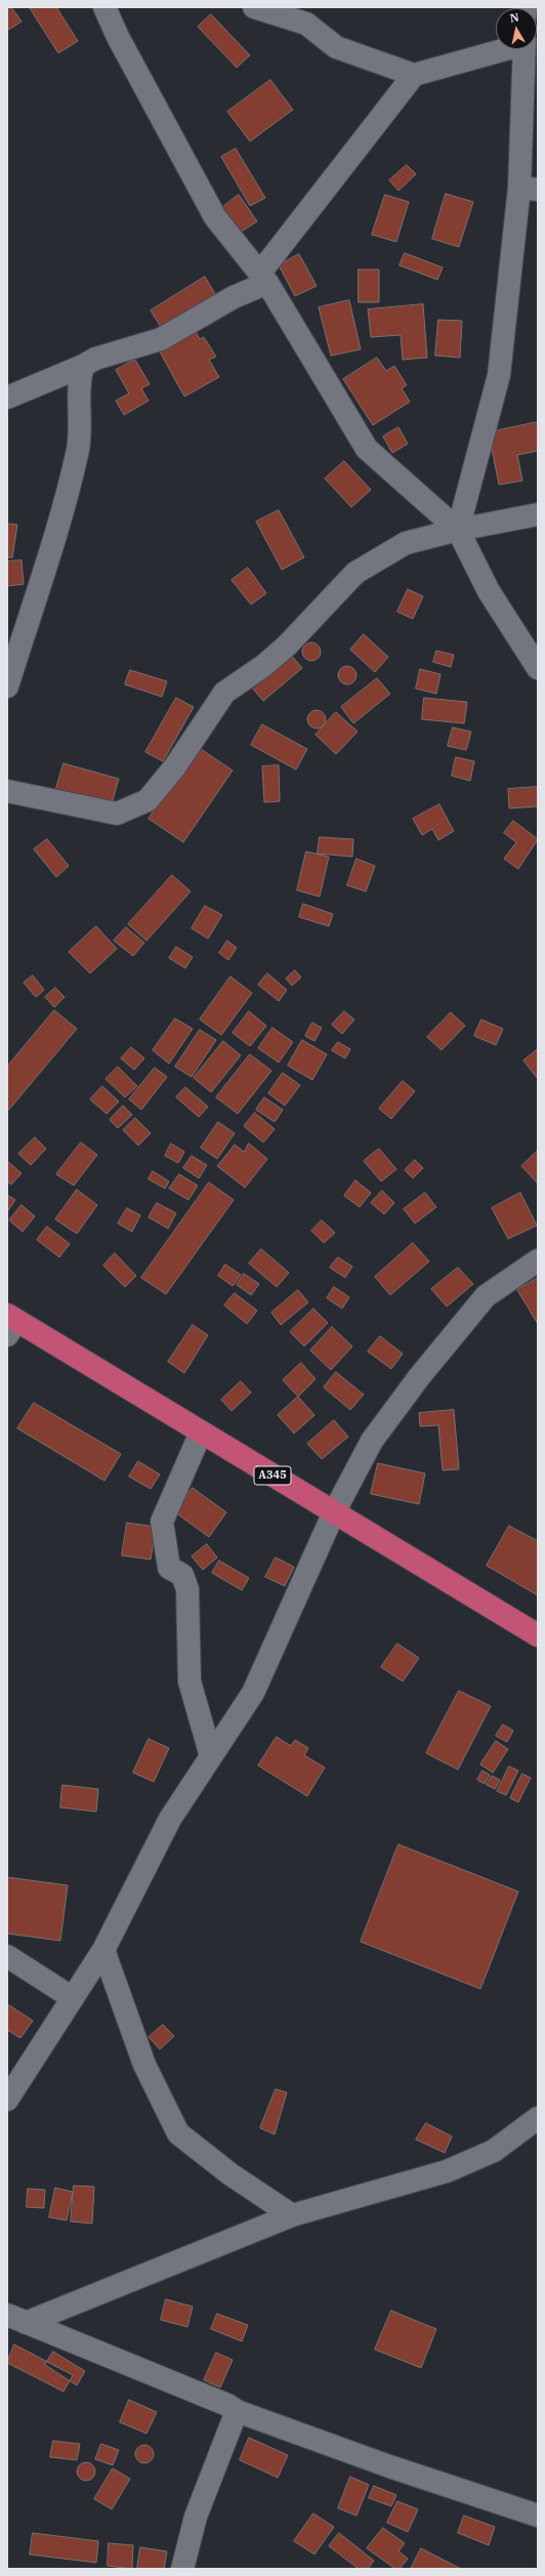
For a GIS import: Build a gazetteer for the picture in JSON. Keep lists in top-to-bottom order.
{
  "streets": {
    "highway": ["A345"]
  },
  "north": "top"
}
